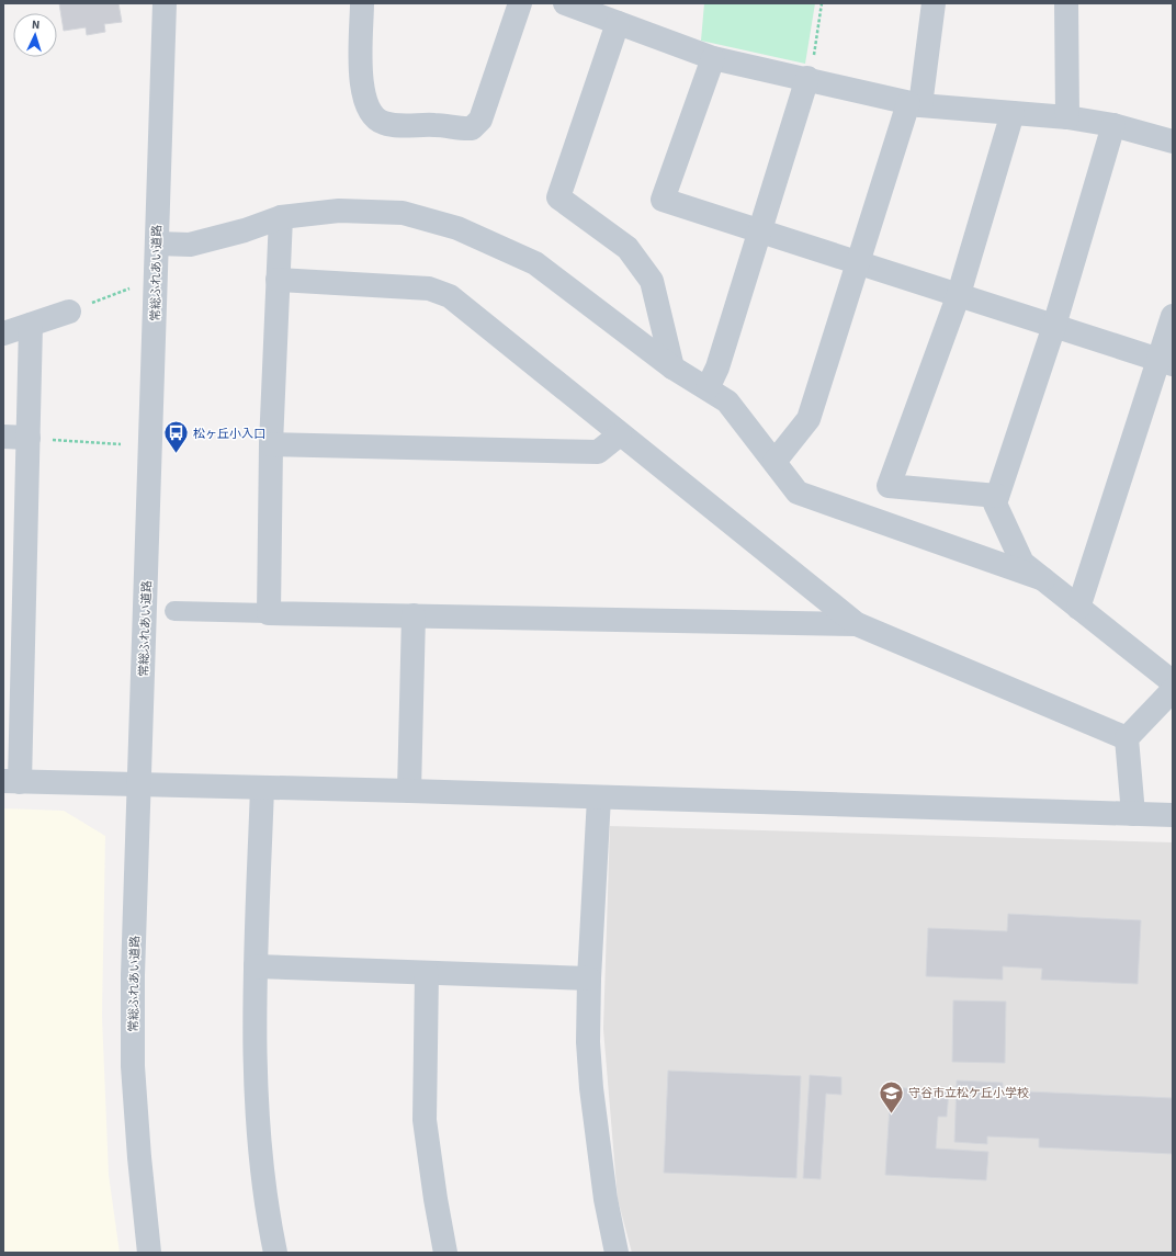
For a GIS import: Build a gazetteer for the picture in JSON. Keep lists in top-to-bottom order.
{
  "streets": {
    "street": ["常総ふれあい道路"]
  },
  "places": {
    "bus stop": ["松ヶ丘小入口"],
    "school or university": ["守谷市立松ケ丘小学校"]
  },
  "north": "top"
}
